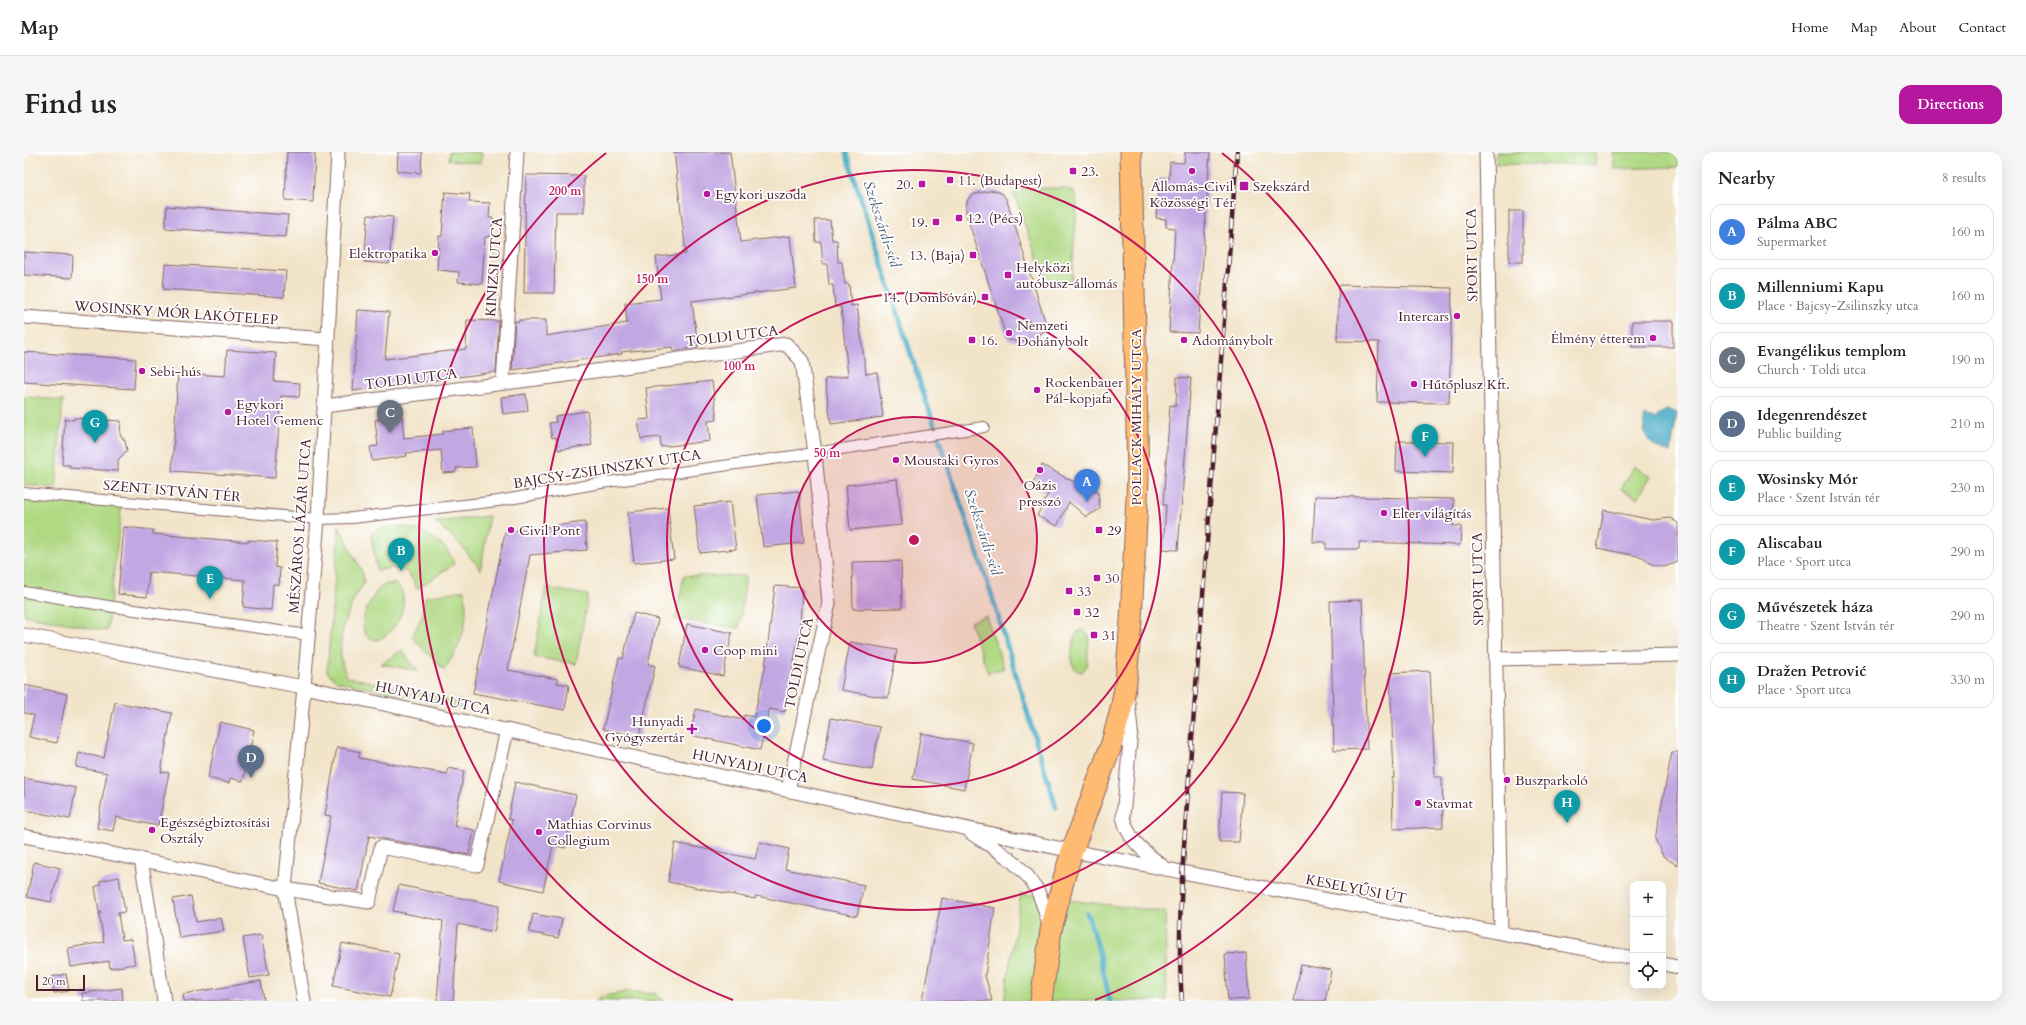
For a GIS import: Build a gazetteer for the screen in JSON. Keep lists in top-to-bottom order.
{
  "streets": {
    "main road": ["POLLACK MIHÁLY UTCA"],
    "street": [
      "SPORT UTCA",
      "KINIZSI UTCA",
      "WOSINSKY MÓR LAKÓTELEP",
      "TOLDI UTCA",
      "BAJCSY-ZSILINSZKY UTCA",
      "SZENT ISTVÁN TÉR",
      "MÉSZÁROS LÁZÁR UTCA",
      "HUNYADI UTCA",
      "KESELYŰSI ÚT"
    ]
  },
  "crossings": [
    ["SPORT UTCA", "KESELYŰSI ÚT"],
    ["KINIZSI UTCA", "TOLDI UTCA"],
    ["WOSINSKY MÓR LAKÓTELEP", "MÉSZÁROS LÁZÁR UTCA"],
    ["TOLDI UTCA", "BAJCSY-ZSILINSZKY UTCA"],
    ["TOLDI UTCA", "MÉSZÁROS LÁZÁR UTCA"],
    ["TOLDI UTCA", "HUNYADI UTCA"],
    ["POLLACK MIHÁLY UTCA", "HUNYADI UTCA"],
    ["POLLACK MIHÁLY UTCA", "KESELYŰSI ÚT"],
    ["BAJCSY-ZSILINSZKY UTCA", "SZENT ISTVÁN TÉR"],
    ["BAJCSY-ZSILINSZKY UTCA", "MÉSZÁROS LÁZÁR UTCA"],
    ["SZENT ISTVÁN TÉR", "MÉSZÁROS LÁZÁR UTCA"],
    ["MÉSZÁROS LÁZÁR UTCA", "HUNYADI UTCA"],
    ["HUNYADI UTCA", "KESELYŰSI ÚT"]
  ],
  "water": ["Szekszárdi-séd"],
  "places": {
    "transit": [
      "23.",
      "11. (Budapest)",
      "20.",
      "Szekszárd",
      "12. (Pécs)",
      "19.",
      "13. (Baja)",
      "Helyközi autóbusz-állomás",
      "14. (Dombóvár)",
      "16.",
      "29",
      "30",
      "33",
      "32",
      "31"
    ],
    "other": [
      "Állomás-Civil Közösségi Tér",
      "Egykori uszoda",
      "Elektropatika",
      "Intercars",
      "Nemzeti Dohánybolt",
      "Élmény étterem",
      "Adománybolt",
      "Sebi-hús",
      "Hűtőplusz Kft.",
      "Rockenbauer Pál-kopjafa",
      "Egykori Hotel Gemenc",
      "Moustaki Gyros",
      "Oázis presszó",
      "Elter világítás",
      "Civil Pont",
      "Coop mini",
      "Buszparkoló",
      "Stavmat",
      "Egészségbiztosítási Osztály",
      "Mathias Corvinus Collegium"
    ],
    "health": ["Hunyadi Gyógyszertár"]
  },
  "scale_bar": "20 m",
  "page": {
    "header": "Map",
    "nav": [
      "Home",
      "Map",
      "About",
      "Contact"
    ],
    "title": "Find us",
    "buttons": "Directions",
    "heading": ["Nearby", "8 results"],
    "list": [
      {
        "mark": "A",
        "name": "Pálma ABC",
        "note": "Supermarket",
        "value": "160 m"
      },
      {
        "mark": "B",
        "name": "Millenniumi Kapu",
        "note": "Place · Bajcsy-Zsilinszky utca",
        "value": "160 m"
      },
      {
        "mark": "C",
        "name": "Evangélikus templom",
        "note": "Church · Toldi utca",
        "value": "190 m"
      },
      {
        "mark": "D",
        "name": "Idegenrendészet",
        "note": "Public building",
        "value": "210 m"
      },
      {
        "mark": "E",
        "name": "Wosinsky Mór",
        "note": "Place · Szent István tér",
        "value": "230 m"
      },
      {
        "mark": "F",
        "name": "Aliscabau",
        "note": "Place · Sport utca",
        "value": "290 m"
      },
      {
        "mark": "G",
        "name": "Művészetek háza",
        "note": "Theatre · Szent István tér",
        "value": "290 m"
      },
      {
        "mark": "H",
        "name": "Dražen Petrović",
        "note": "Place · Sport utca",
        "value": "330 m"
      }
    ],
    "pins": [
      "C",
      "G",
      "F",
      "A",
      "B",
      "E",
      "D",
      "H"
    ],
    "map_buttons": ["+", "−"],
    "scale": "20 m"
  },
  "rings": [
    "200 m",
    "150 m",
    "100 m",
    "50 m"
  ]
}
